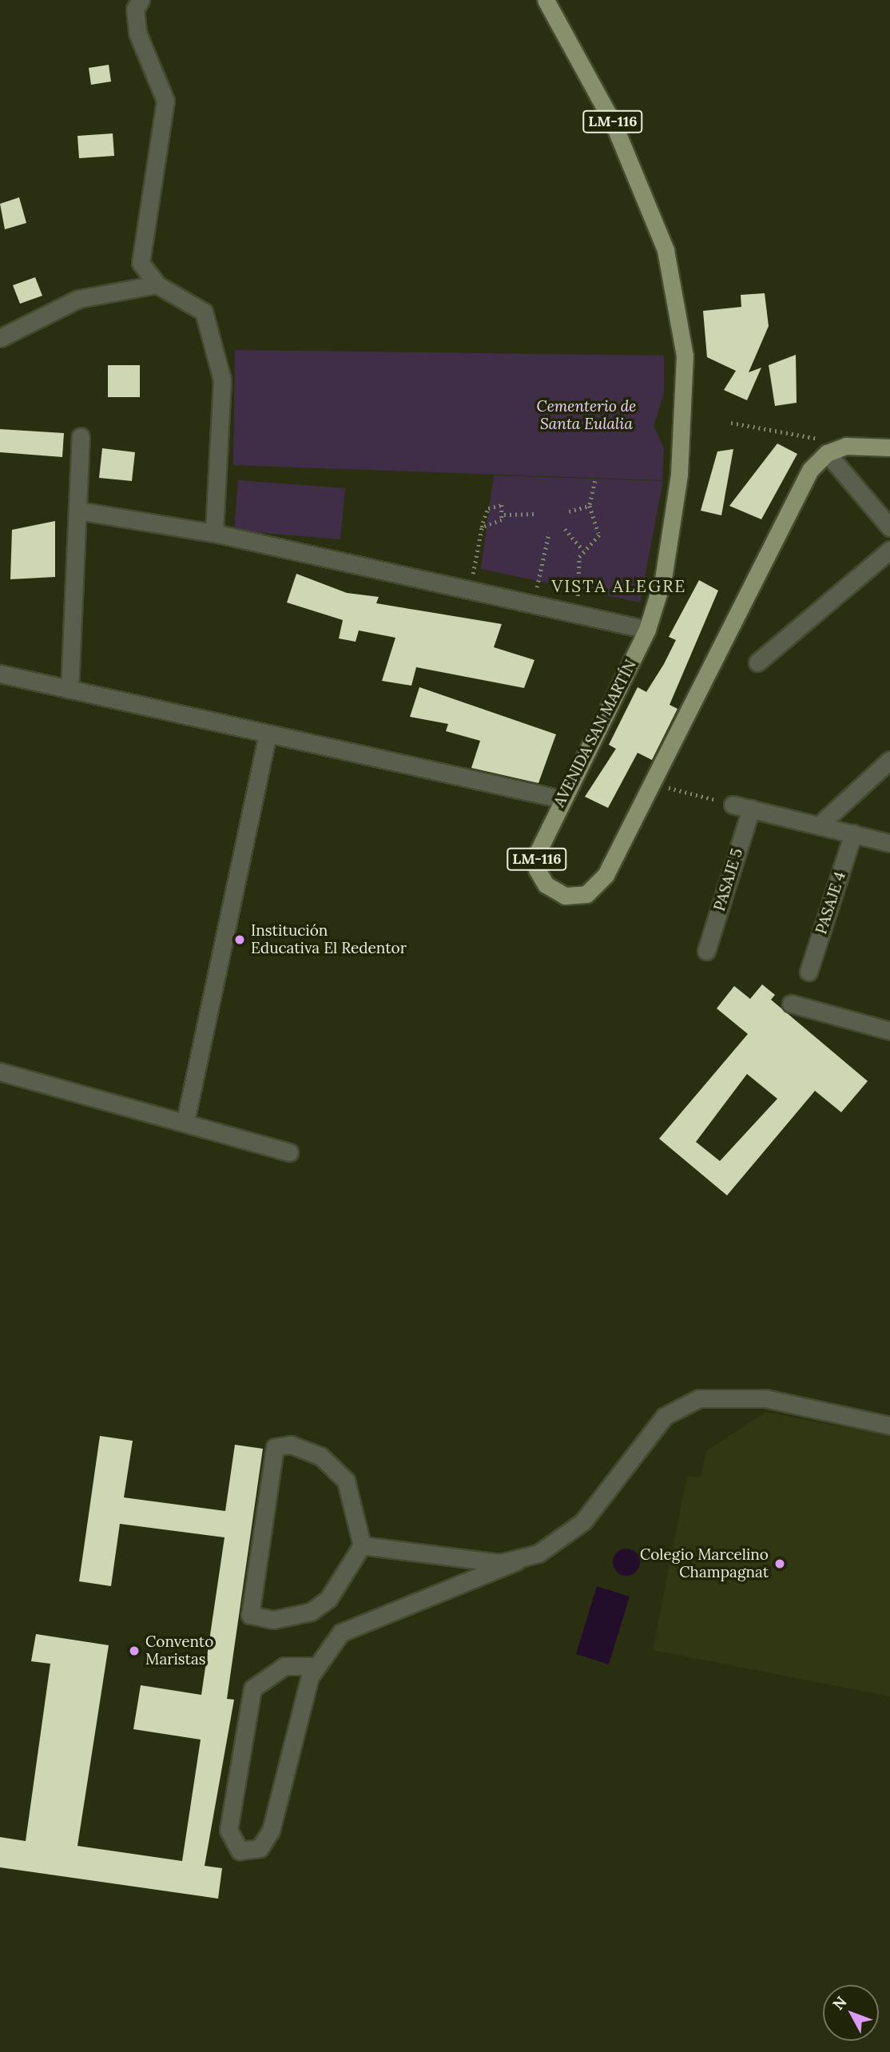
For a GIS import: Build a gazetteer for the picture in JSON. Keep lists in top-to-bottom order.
{
  "streets": {
    "main road": ["LM-116", "AVENIDA SAN MARTÍN"],
    "street": ["PASAJE 5", "PASAJE 4"]
  },
  "districts": ["VISTA ALEGRE"],
  "parks": ["Cementerio de Santa Eulalia"],
  "places": ["Institución Educativa El Redentor", "Colegio Marcelino Champagnat", "Convento Maristas"],
  "north": "top left"
}
